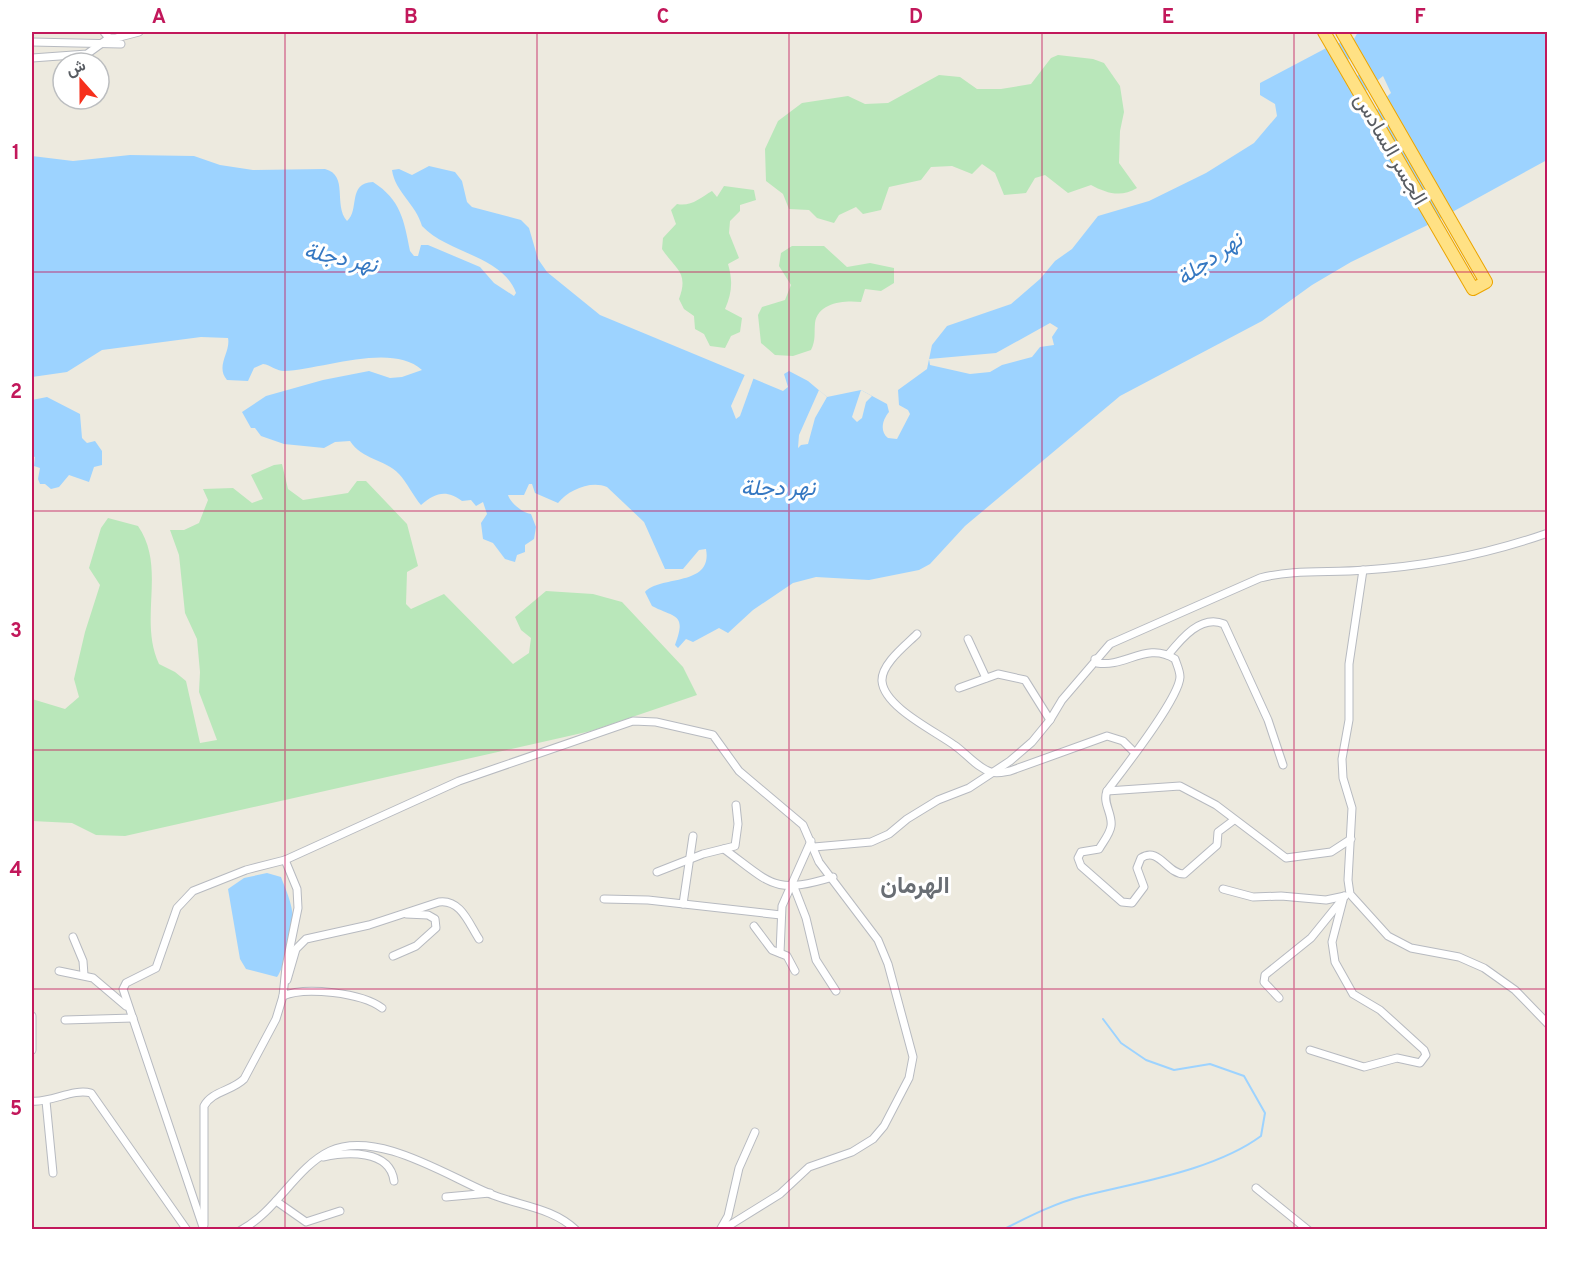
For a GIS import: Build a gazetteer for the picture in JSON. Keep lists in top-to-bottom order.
{
  "streets": {
    "highway": ["الجسر السادس"]
  },
  "districts": ["الهرمان"],
  "water": ["نهر دجلة"],
  "north": "top",
  "grid": {
    "columns": [
      "A",
      "B",
      "C",
      "D",
      "E",
      "F"
    ],
    "rows": [
      "1",
      "2",
      "3",
      "4",
      "5"
    ]
  }
}
